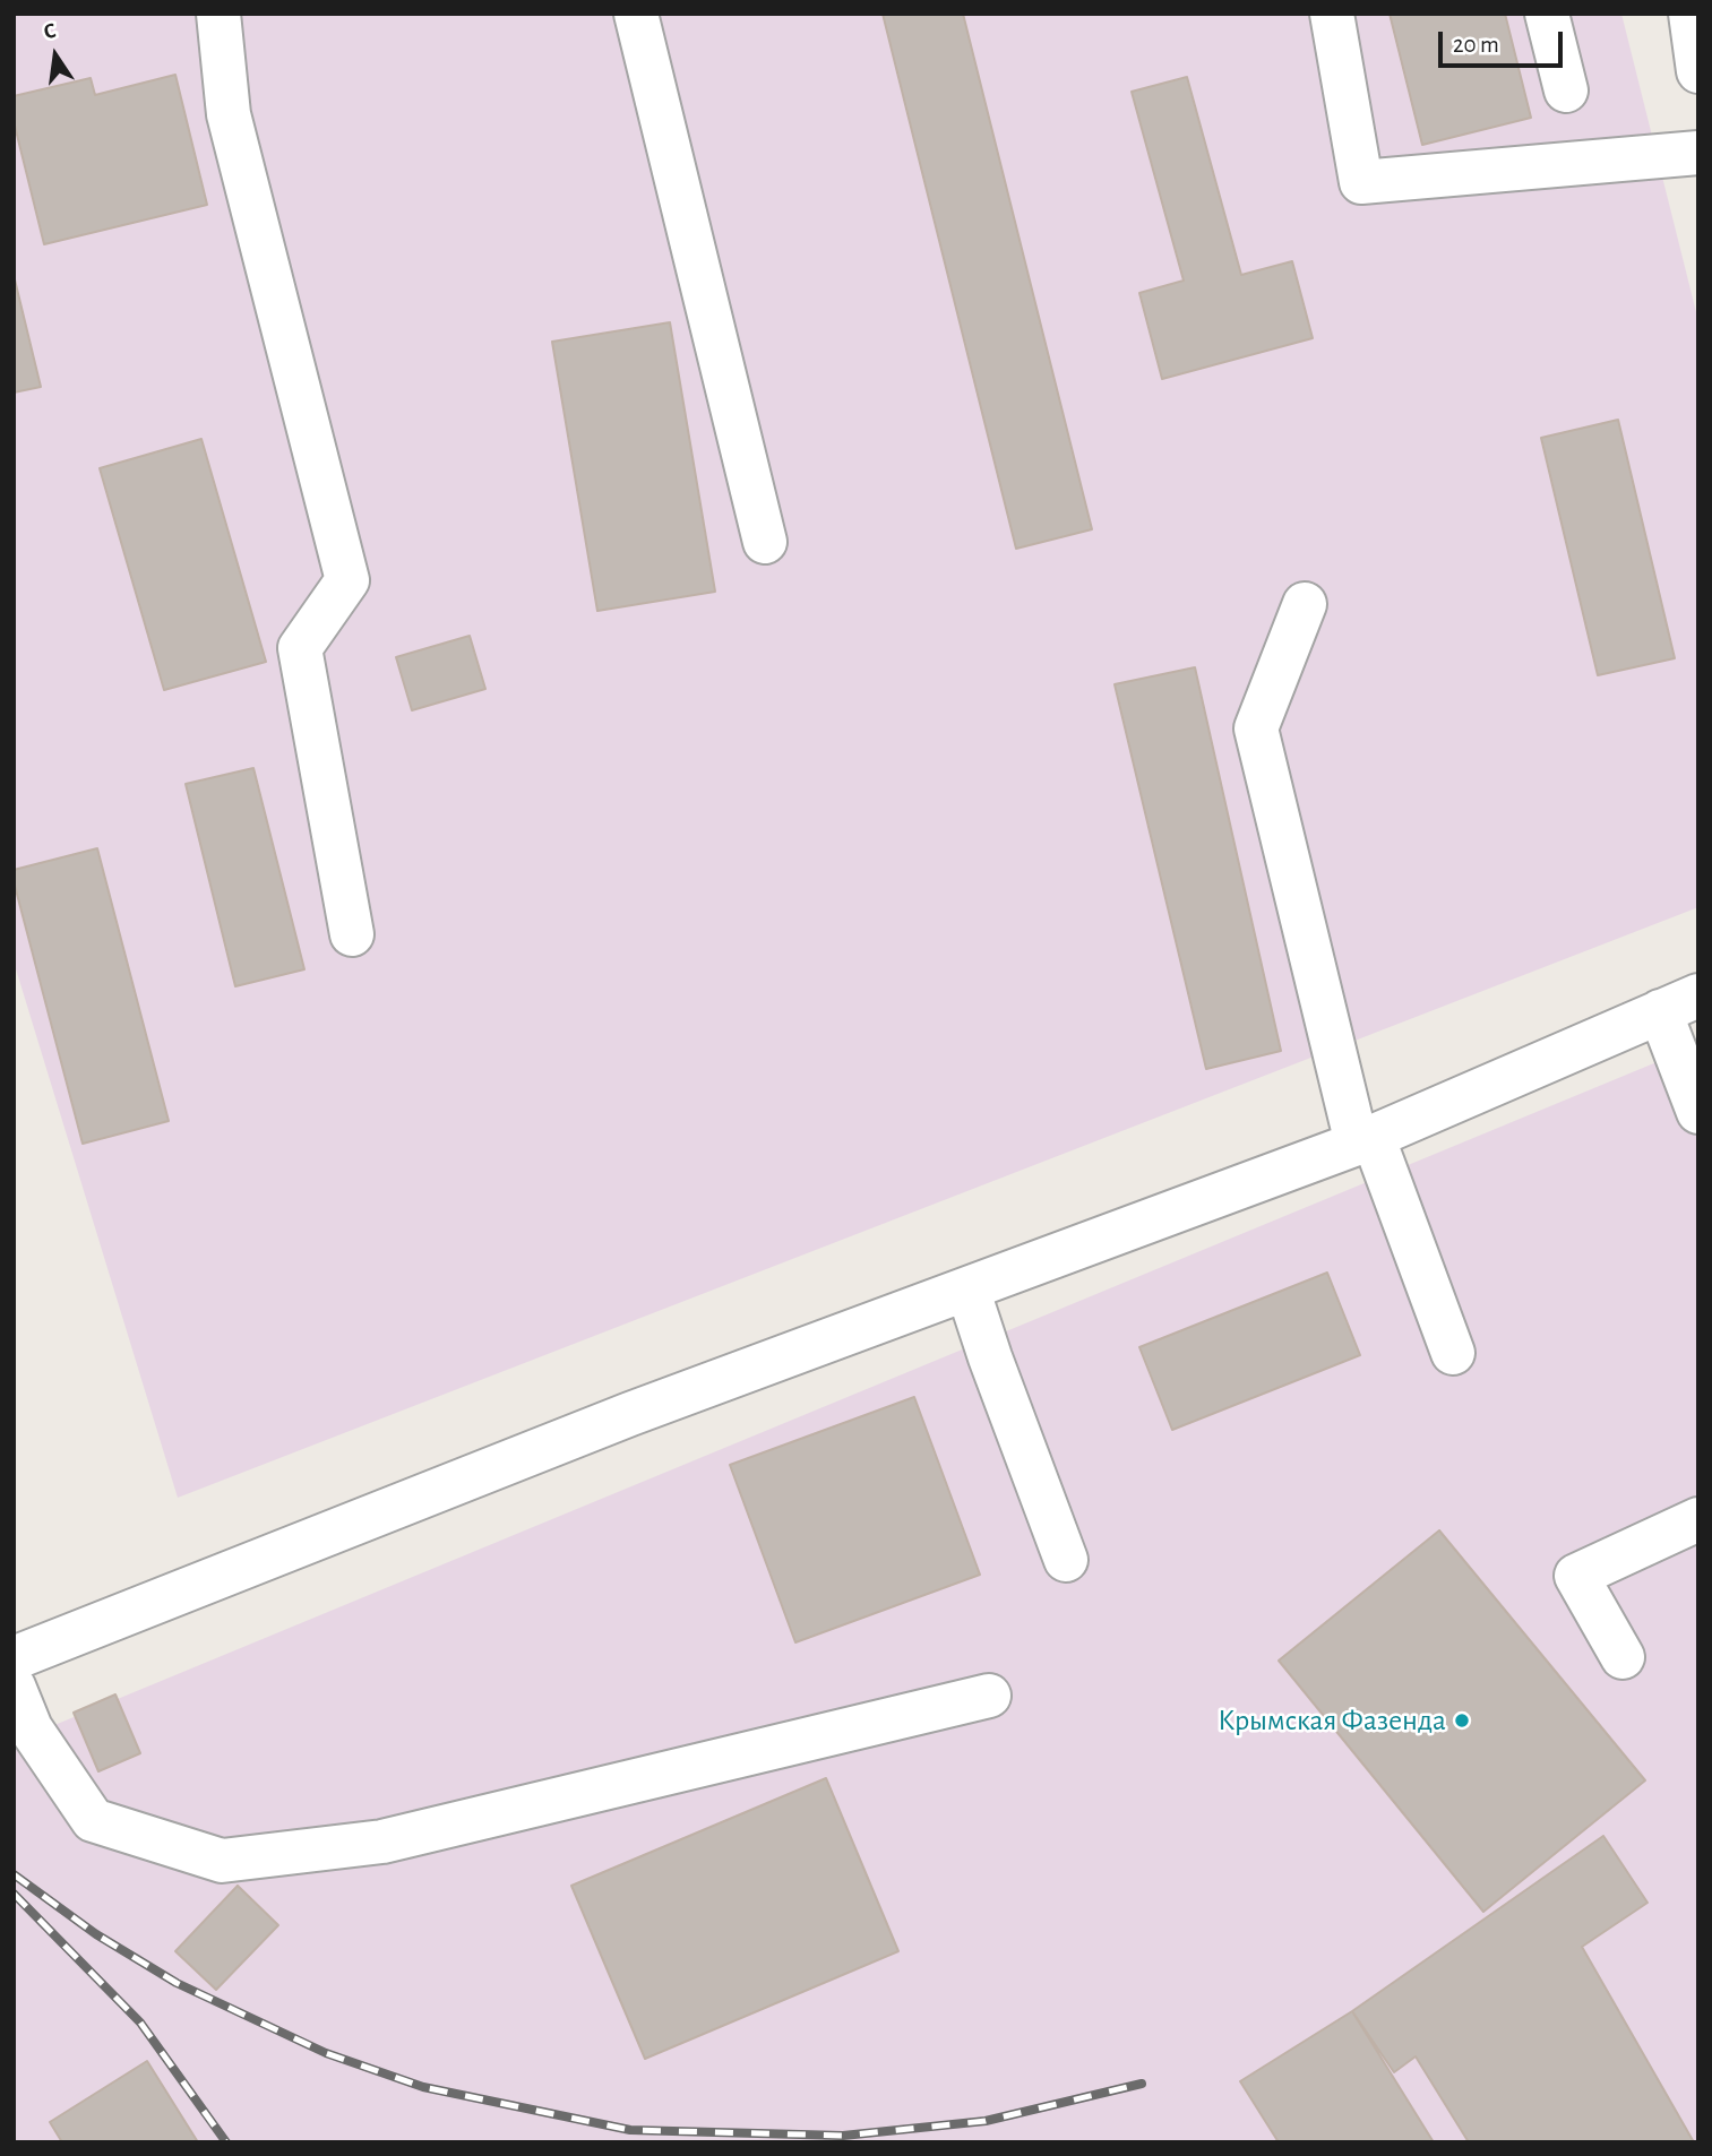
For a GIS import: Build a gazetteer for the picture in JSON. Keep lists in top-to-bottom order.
{
  "places": ["Крымская Фазенда"],
  "scale_bar": "20 m",
  "north": "top"
}
